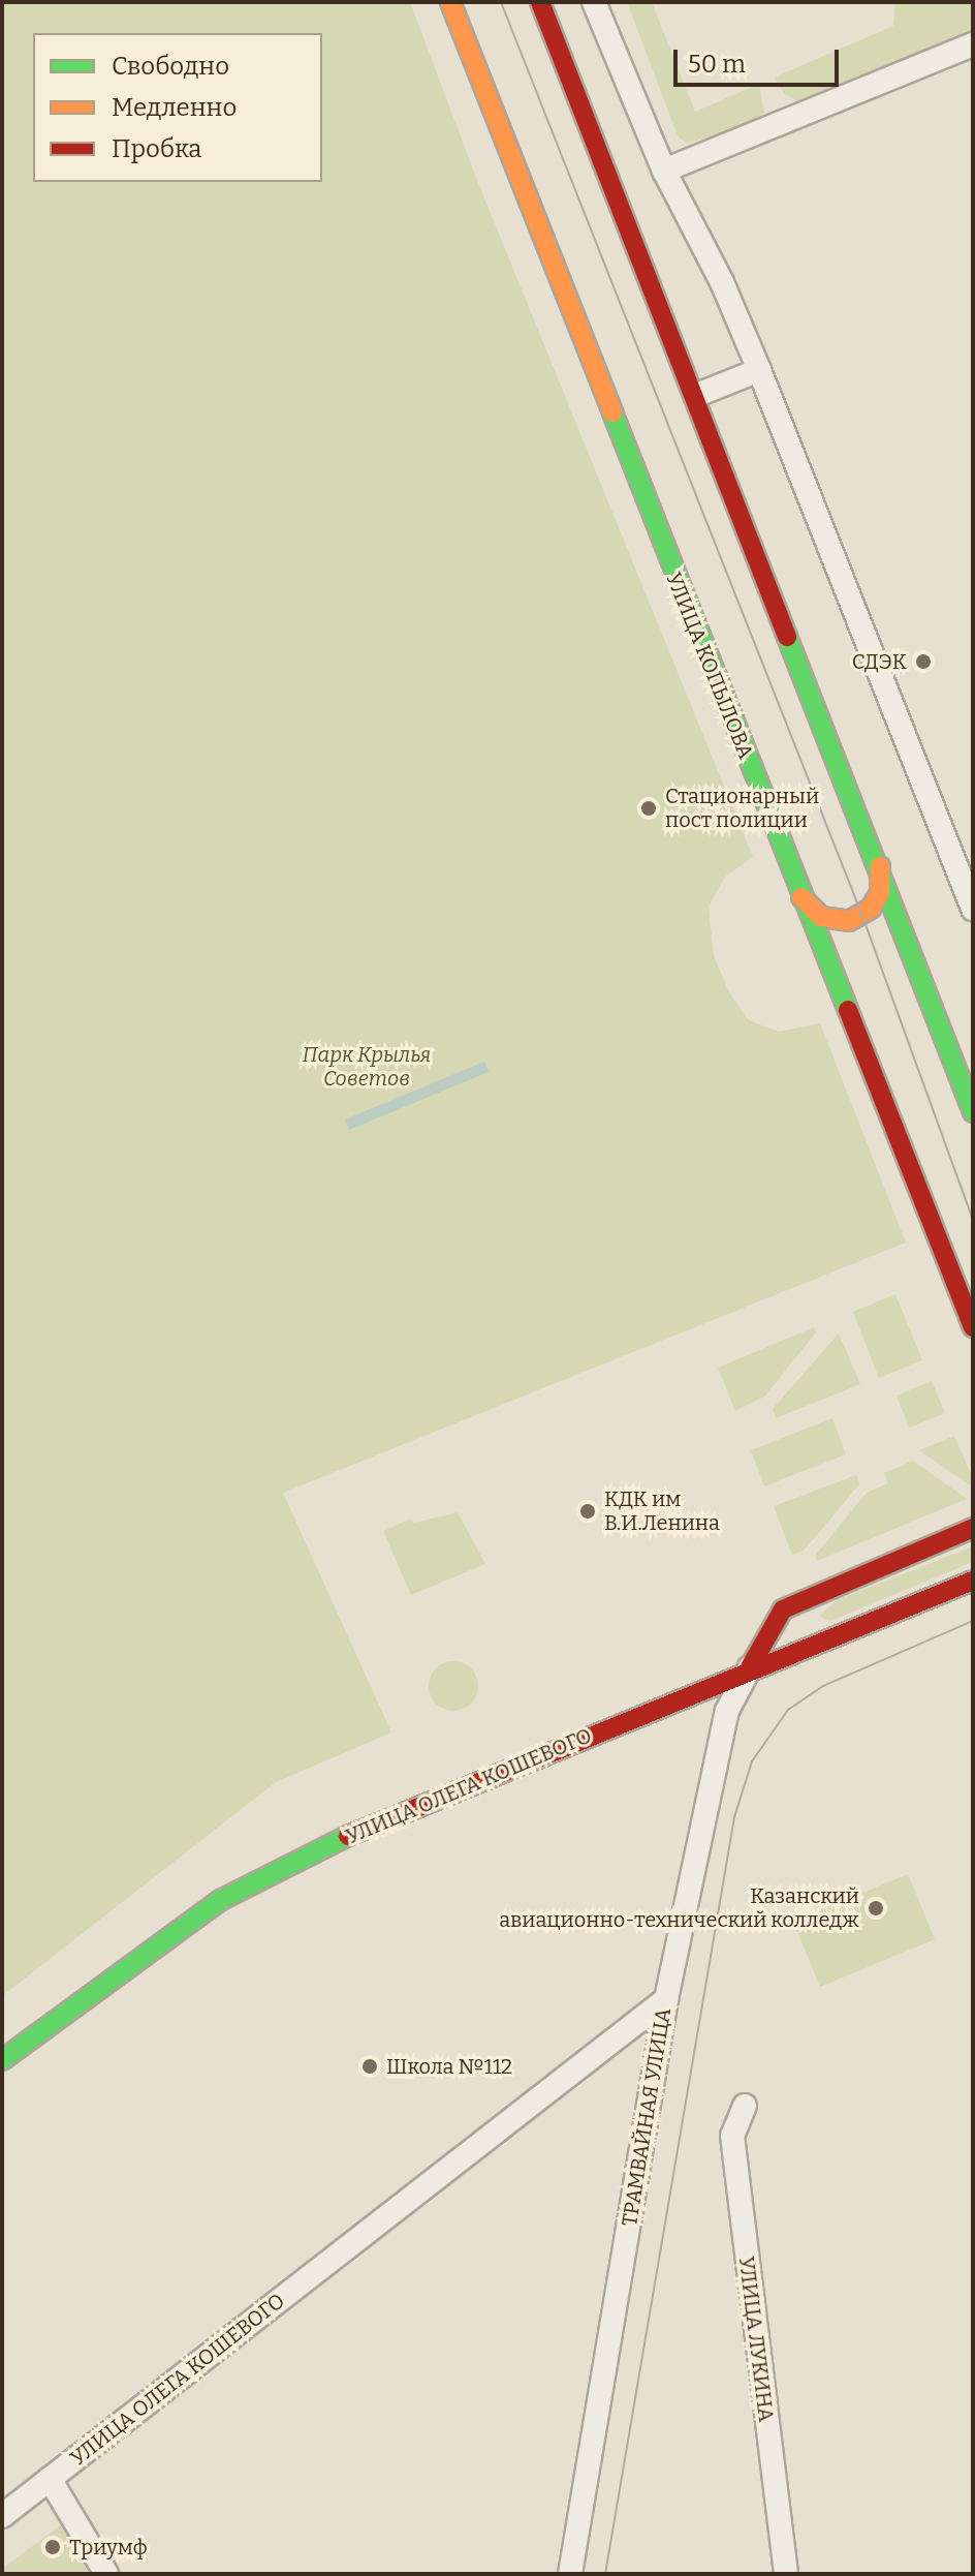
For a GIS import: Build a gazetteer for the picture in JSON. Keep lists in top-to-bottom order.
{
  "streets": {
    "main road": ["УЛИЦА КОПЫЛОВА", "УЛИЦА ОЛЕГА КОШЕВОГО"],
    "street": ["ТРАМВАЙНАЯ УЛИЦА", "УЛИЦА ЛУКИНА"]
  },
  "crossings": [
    ["УЛИЦА ОЛЕГА КОШЕВОГО", "ТРАМВАЙНАЯ УЛИЦА"]
  ],
  "parks": ["Парк Крылья Советов"],
  "places": [
    "СДЭК",
    "Стационарный пост полиции",
    "КДК им В.И.Ленина",
    "Казанский авиационно-технический колледж",
    "Школа №112",
    "Триумф"
  ],
  "legend": ["Свободно", "Медленно", "Пробка"],
  "scale_bar": "50 m"
}
